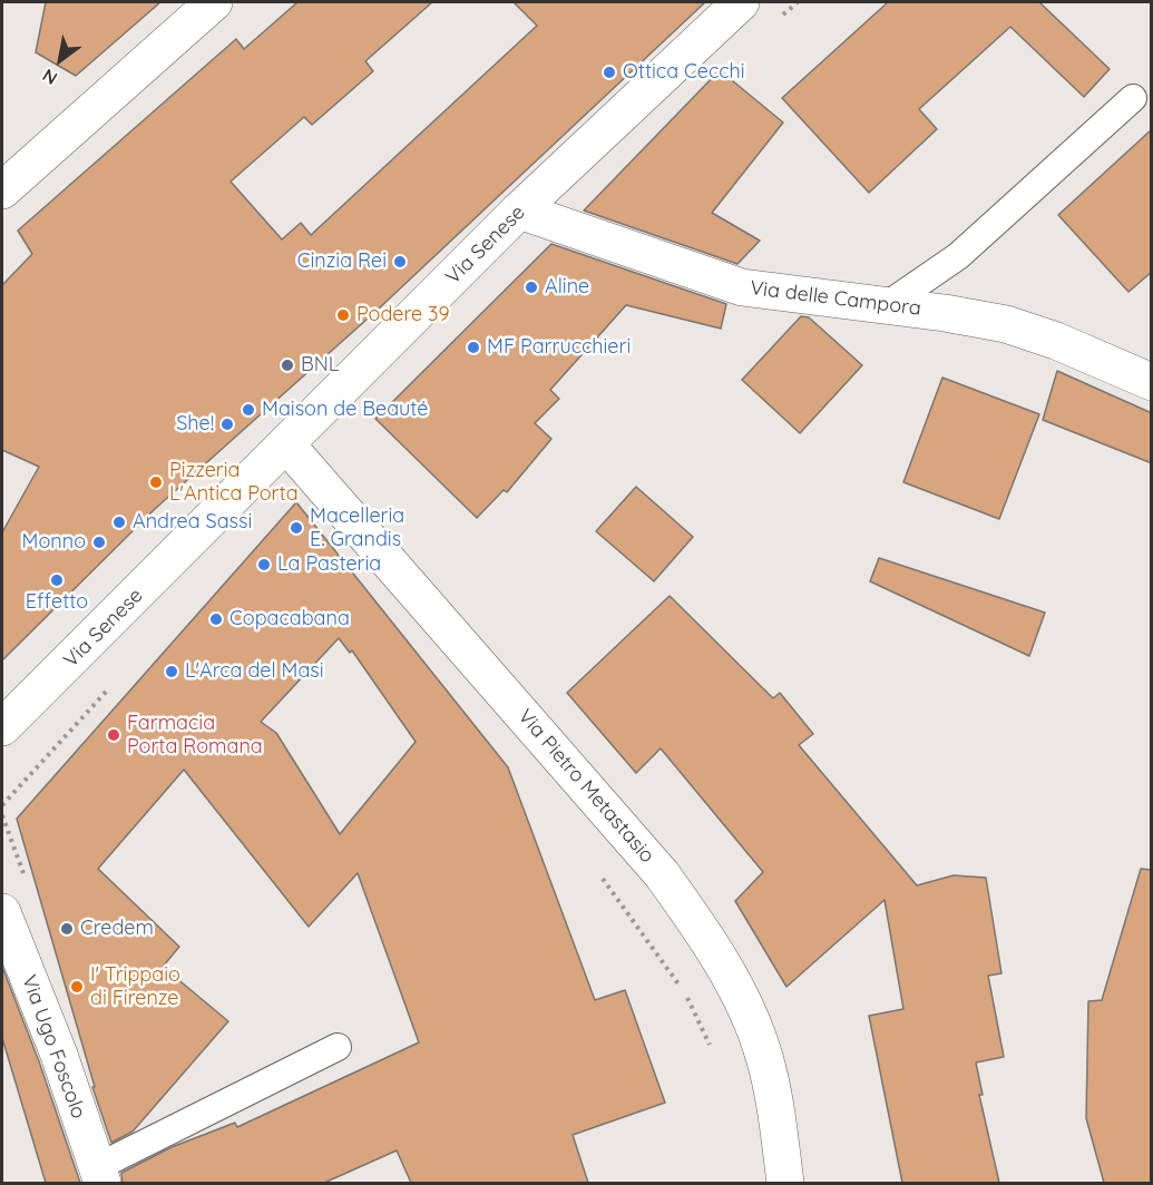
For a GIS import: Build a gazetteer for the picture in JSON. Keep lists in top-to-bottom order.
{
  "streets": {
    "street": [
      "Via Senese",
      "Via delle Campora",
      "Via Pietro Metastasio",
      "Via Ugo Foscolo"
    ]
  },
  "crossings": [
    ["Via Senese", "Via delle Campora"],
    ["Via Senese", "Via Pietro Metastasio"]
  ],
  "places": [
    "Ottica Cecchi",
    "Cinzia Rei",
    "Aline",
    "Podere 39",
    "MF Parrucchieri",
    "BNL",
    "Maison de Beauté",
    "She!",
    "Pizzeria L'Antica Porta",
    "Andrea Sassi",
    "Macelleria E. Grandis",
    "Monno",
    "La Pasteria",
    "Effetto",
    "Copacabana",
    "L'Arca del Masi",
    "Farmacia Porta Romana",
    "Credem",
    "I' Trippaio di Firenze"
  ],
  "north": "bottom left"
}
